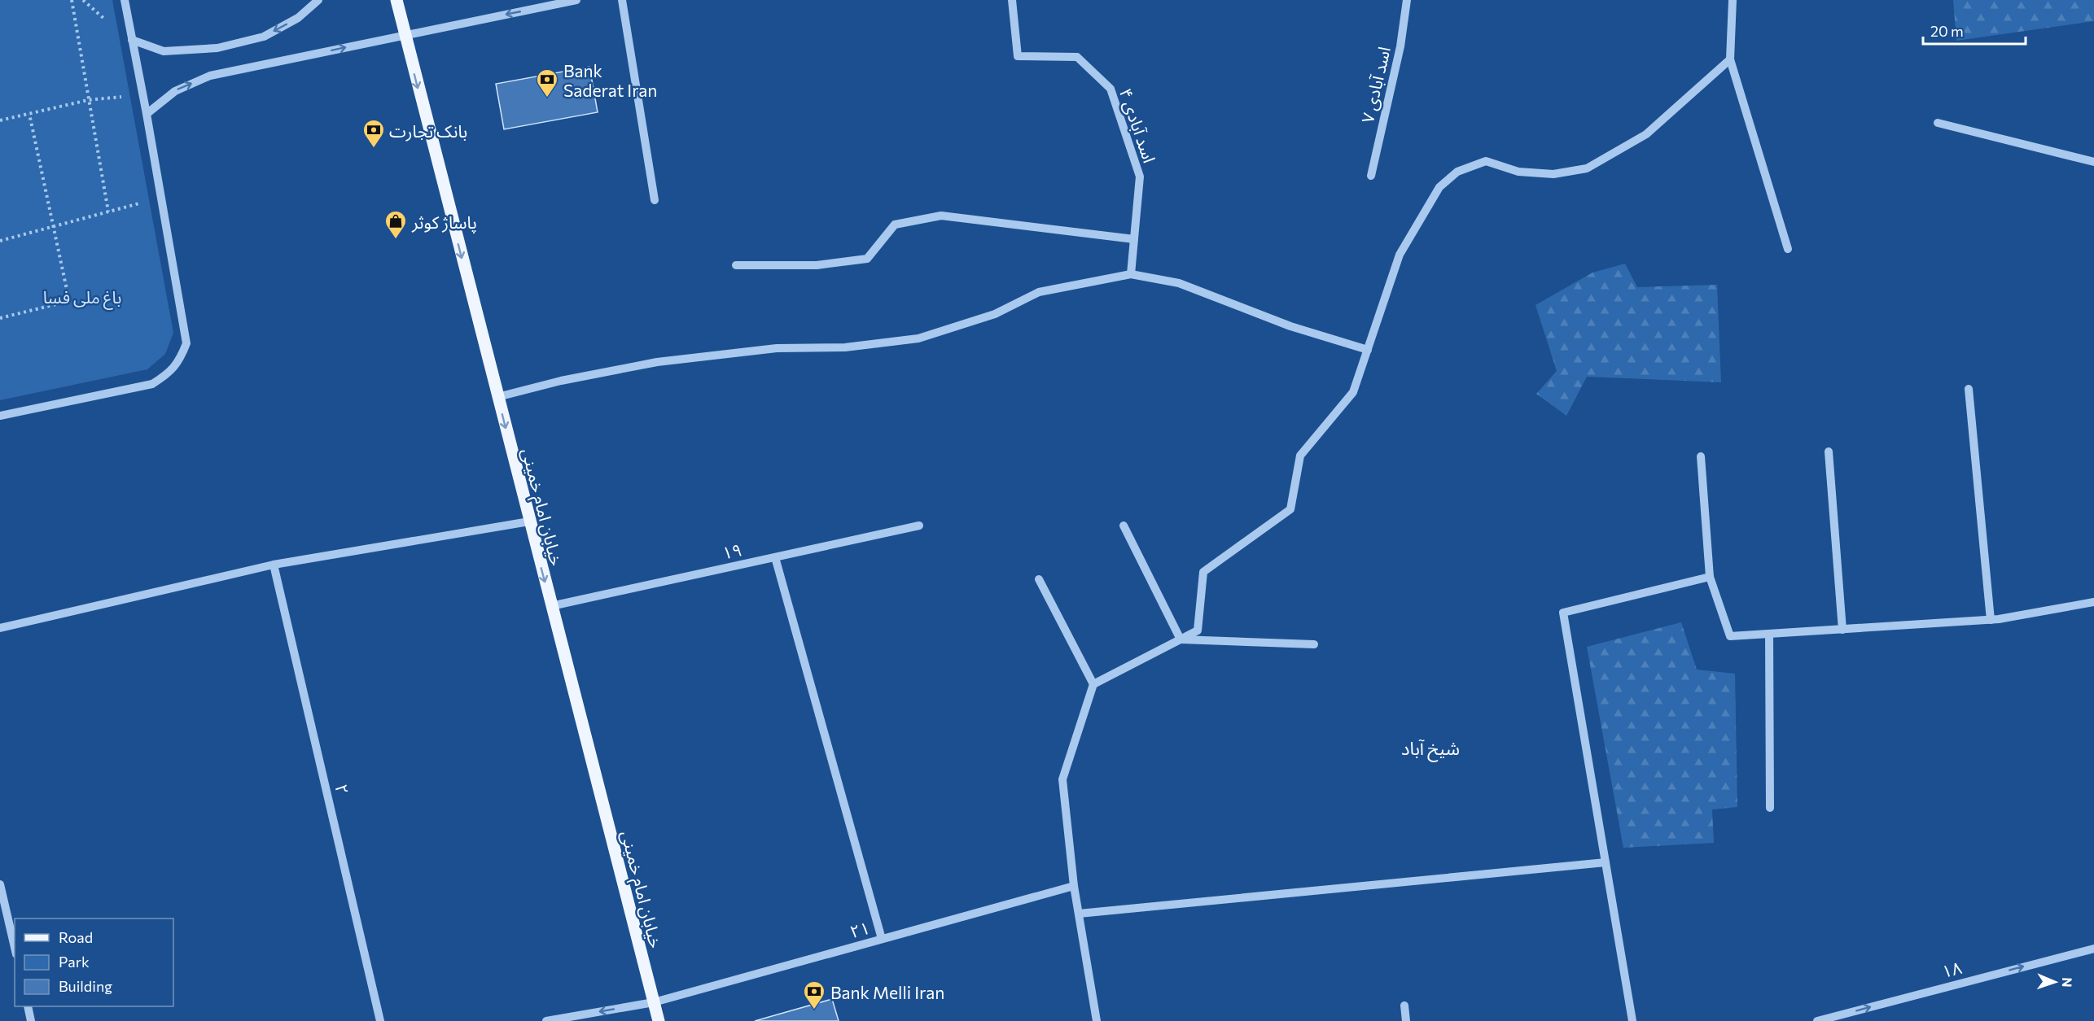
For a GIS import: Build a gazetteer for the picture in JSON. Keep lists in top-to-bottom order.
{
  "streets": {
    "main road": ["خیابان امام خمینی"],
    "street": [
      "اسد آبادی ۷",
      "اسد آبادی ۴",
      "۱۹",
      "۲",
      "۲۱",
      "۱۸"
    ]
  },
  "crossings": [
    ["خیابان امام خمینی", "۱۹"],
    ["خیابان امام خمینی", "۲۱"]
  ],
  "one_way": ["خیابان امام خمینی", "۱۸"],
  "districts": ["شیخ آباد"],
  "parks": ["باغ ملی فسا"],
  "places": {
    "bank": ["Bank Saderat Iran", "بانک تجارت", "Bank Melli Iran"],
    "shop": ["پاساژ کوثر"]
  },
  "legend": ["Road", "Park", "Building"],
  "scale_bar": "20 m",
  "north": "right"
}
